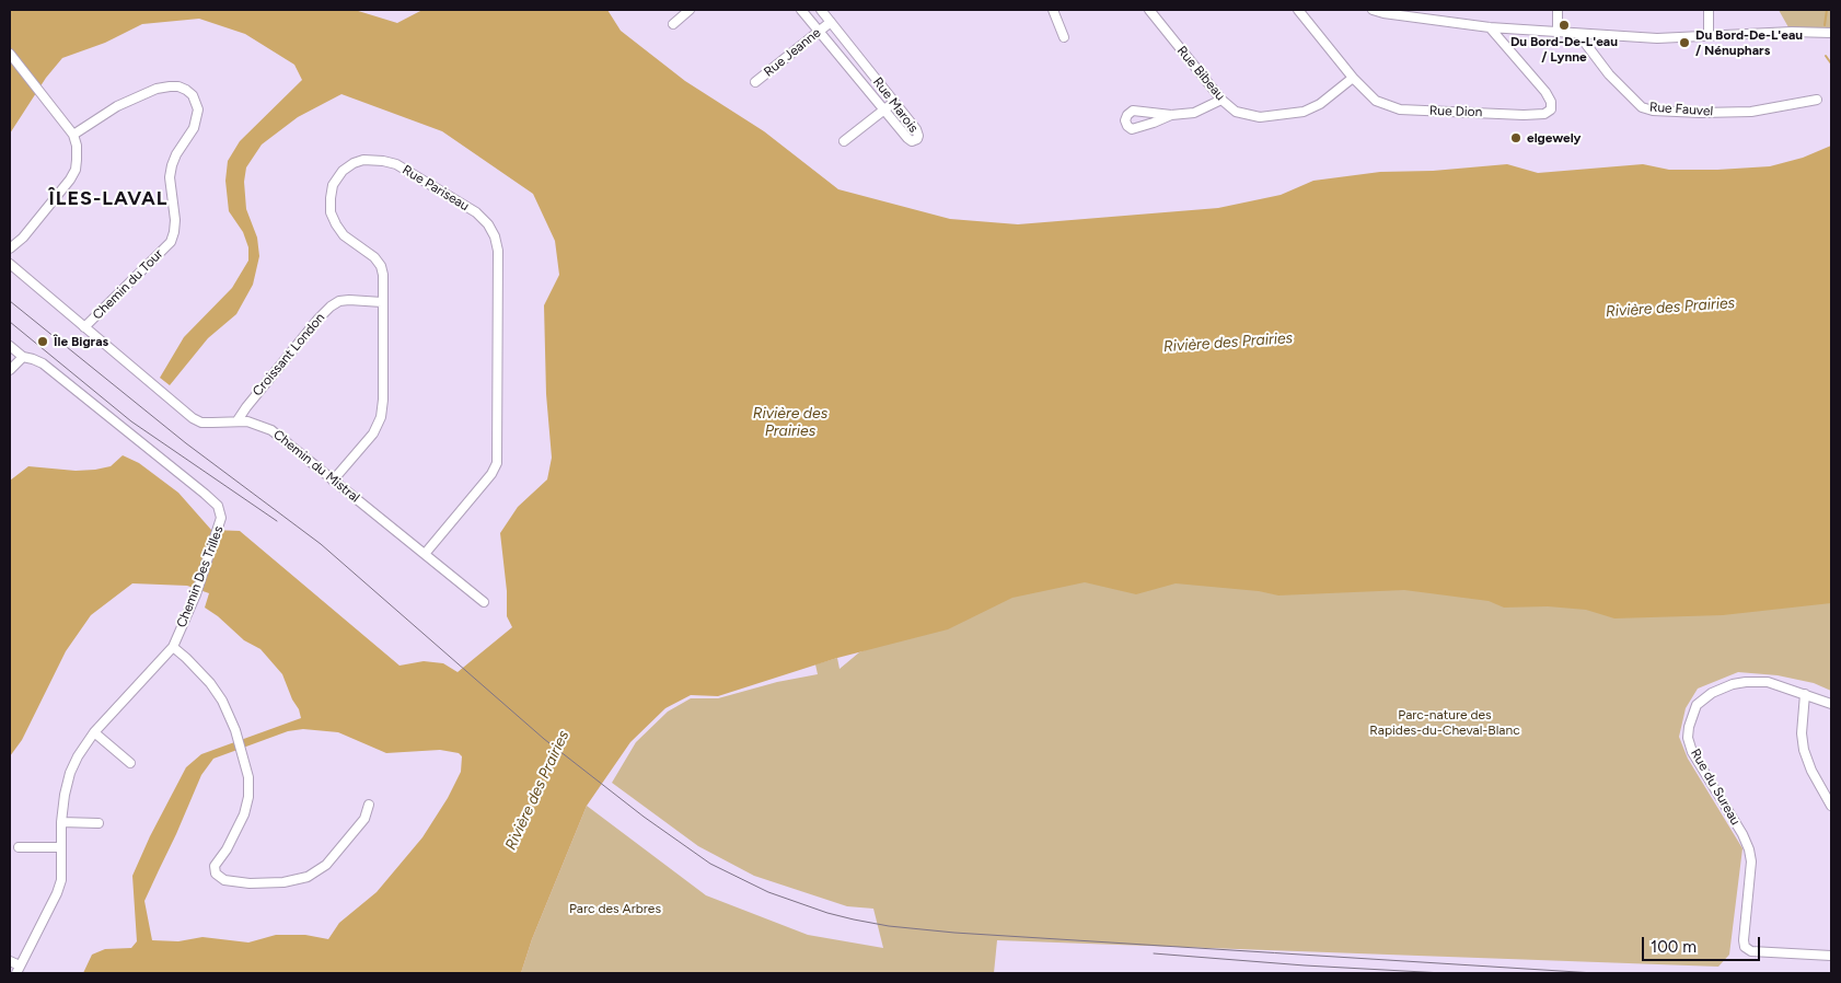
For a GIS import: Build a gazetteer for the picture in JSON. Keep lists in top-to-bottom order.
{
  "streets": {
    "street": [
      "Rue Jeanne",
      "Rue Bibeau",
      "Rue Marois",
      "Rue Fauvel",
      "Rue Dion",
      "Rue Pariseau",
      "Chemin du Tour",
      "Croissant London",
      "Chemin du Mistral",
      "Chemin Des Trilles",
      "Rue du Sureau"
    ]
  },
  "crossings": [
    ["Rue Jeanne", "Rue Marois"],
    ["Rue Bibeau", "Rue Dion"],
    ["Rue Pariseau", "Croissant London"],
    ["Rue Pariseau", "Chemin du Mistral"],
    ["Chemin du Tour", "Chemin du Mistral"],
    ["Croissant London", "Chemin du Mistral"]
  ],
  "districts": ["ÎLES-LAVAL"],
  "water": ["Rivière des Prairies"],
  "parks": ["Parc-nature des Rapides-du-Cheval-Blanc", "Parc des Arbres"],
  "places": [
    "Du Bord-De-L'eau / Lynne",
    "Du Bord-De-L'eau / Nénuphars",
    "elgewely",
    "Île Bigras"
  ],
  "scale_bar": "100 m"
}
